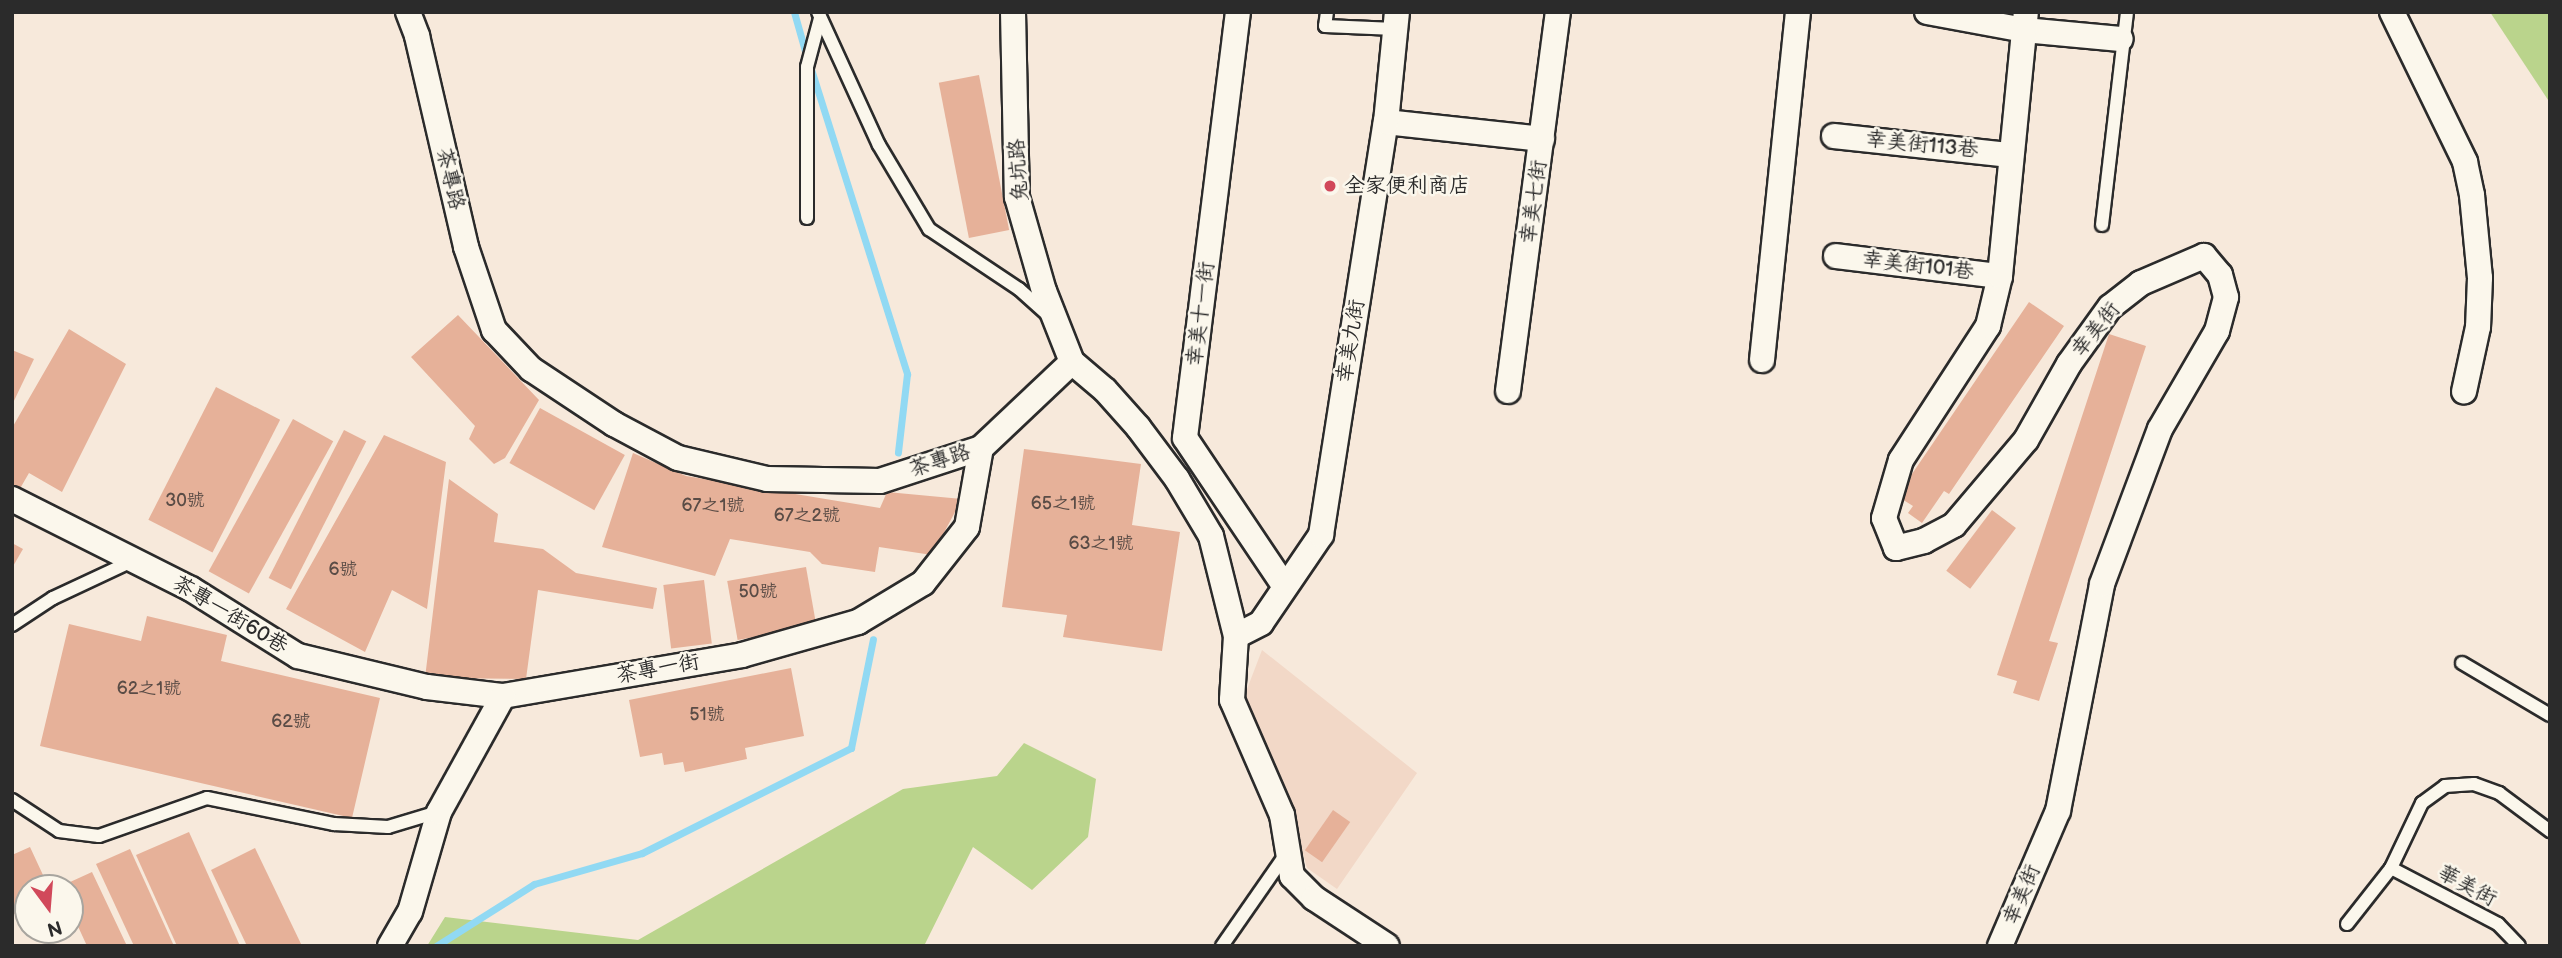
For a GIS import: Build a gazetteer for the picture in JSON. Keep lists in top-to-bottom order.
{
  "streets": {
    "street": [
      "幸美街113巷",
      "兔坑路",
      "茶專路",
      "幸美七街",
      "幸美街101巷",
      "幸美十一街",
      "幸美街",
      "幸美九街",
      "茶專一街60巷",
      "茶專一街"
    ],
    "lane": ["華美街"]
  },
  "crossings": [
    ["幸美街113巷", "幸美街"],
    ["兔坑路", "茶專路"],
    ["茶專路", "茶專一街"],
    ["幸美街101巷", "幸美街"],
    ["幸美十一街", "幸美九街"],
    ["茶專一街60巷", "茶專一街"]
  ],
  "places": ["全家便利商店"],
  "house_numbers": [
    "30號",
    "65之1號",
    "67之1號",
    "67之2號",
    "63之1號",
    "6號",
    "50號",
    "62之1號",
    "51號",
    "62號"
  ],
  "north": "bottom"
}
